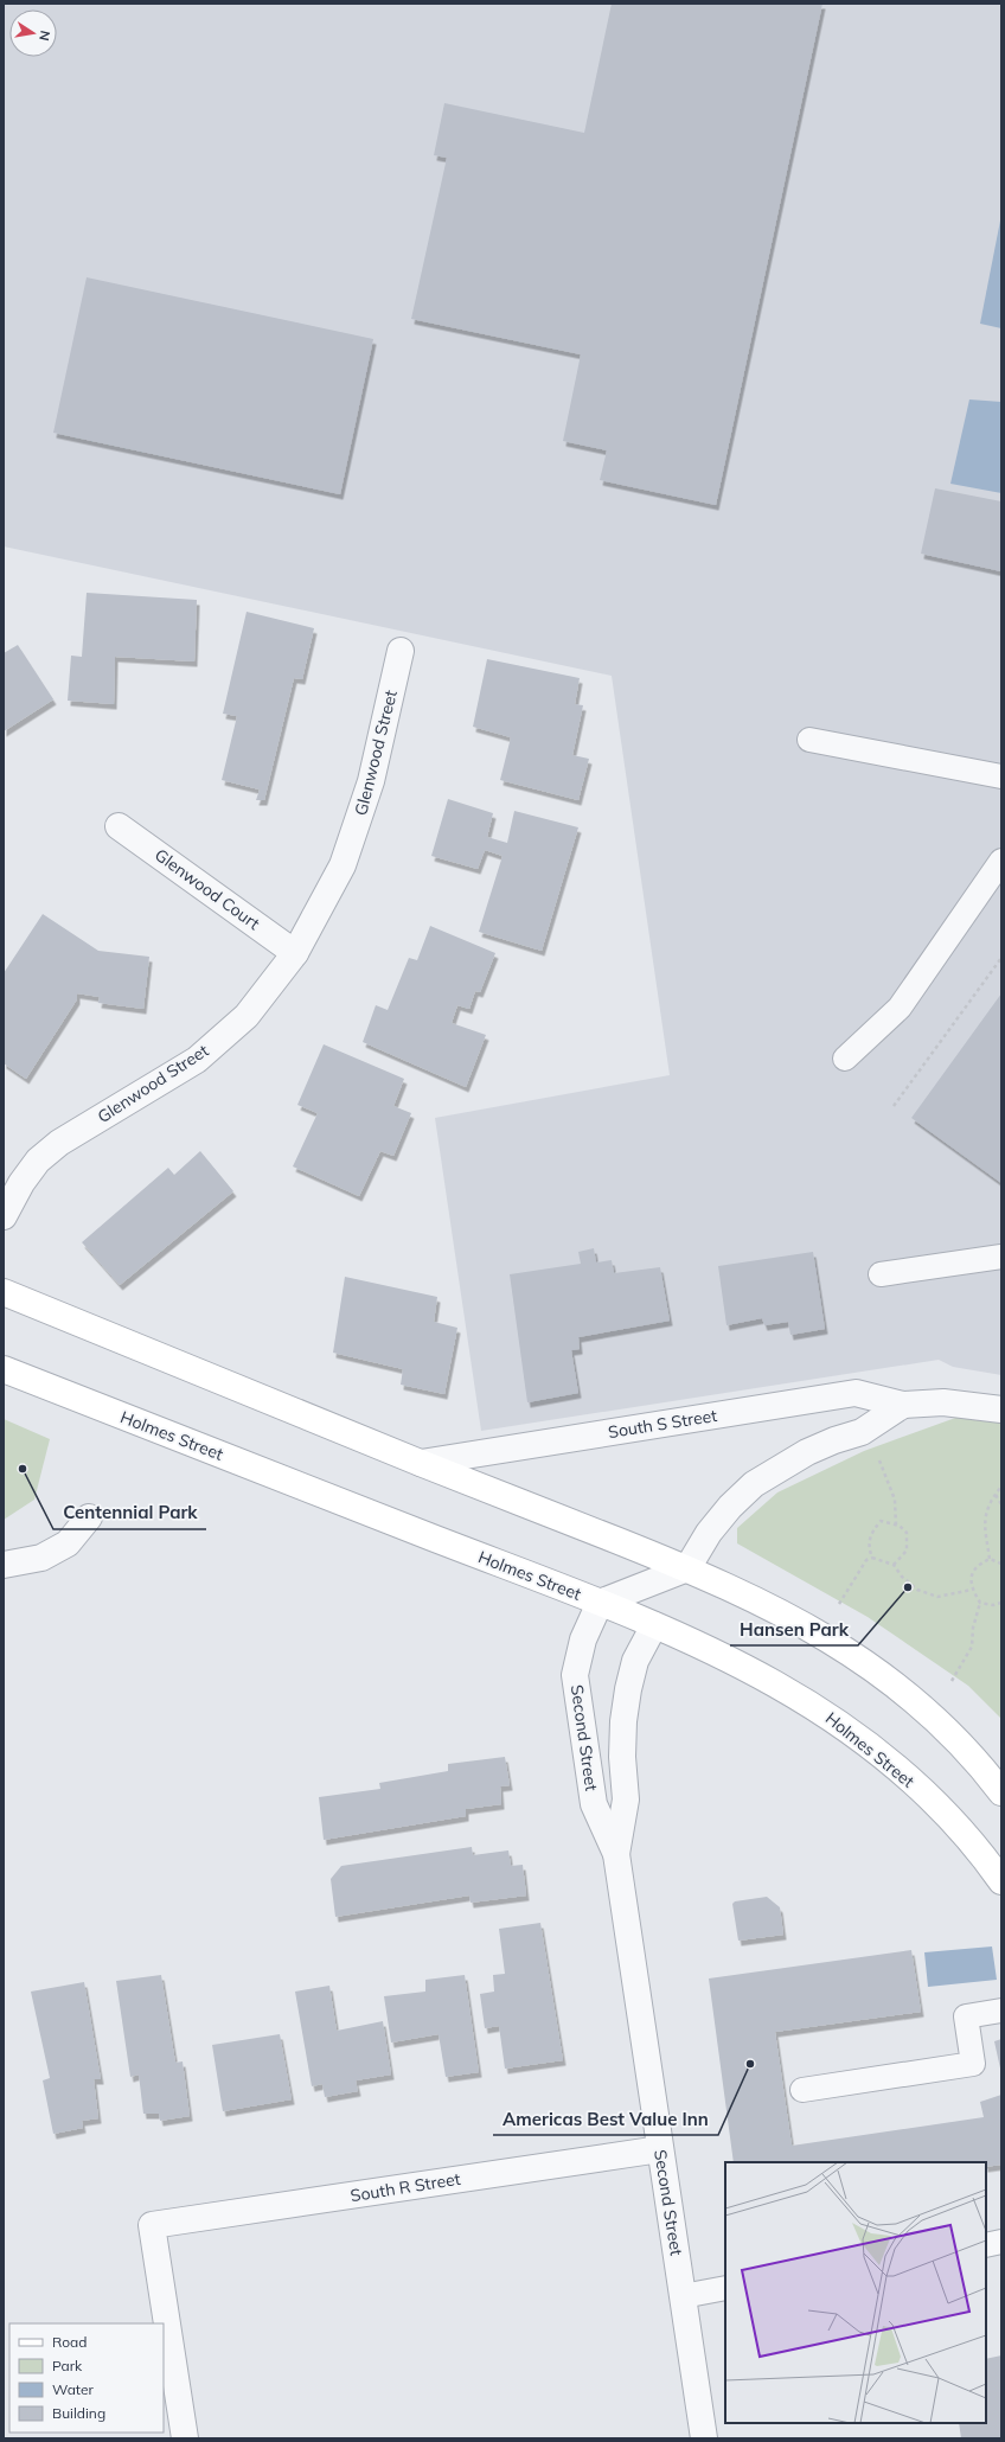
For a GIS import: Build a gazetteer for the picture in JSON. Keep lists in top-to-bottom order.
{
  "streets": {
    "main road": ["Holmes Street"],
    "street": [
      "Glenwood Street",
      "Glenwood Court",
      "South S Street",
      "Second Street",
      "South R Street"
    ]
  },
  "crossings": [
    ["Glenwood Street", "Glenwood Court"],
    ["Holmes Street", "Second Street"],
    ["Second Street", "South R Street"]
  ],
  "places": ["Centennial Park", "Hansen Park", "Americas Best Value Inn"],
  "legend": [
    "Road",
    "Park",
    "Water",
    "Building"
  ],
  "north": "right"
}
